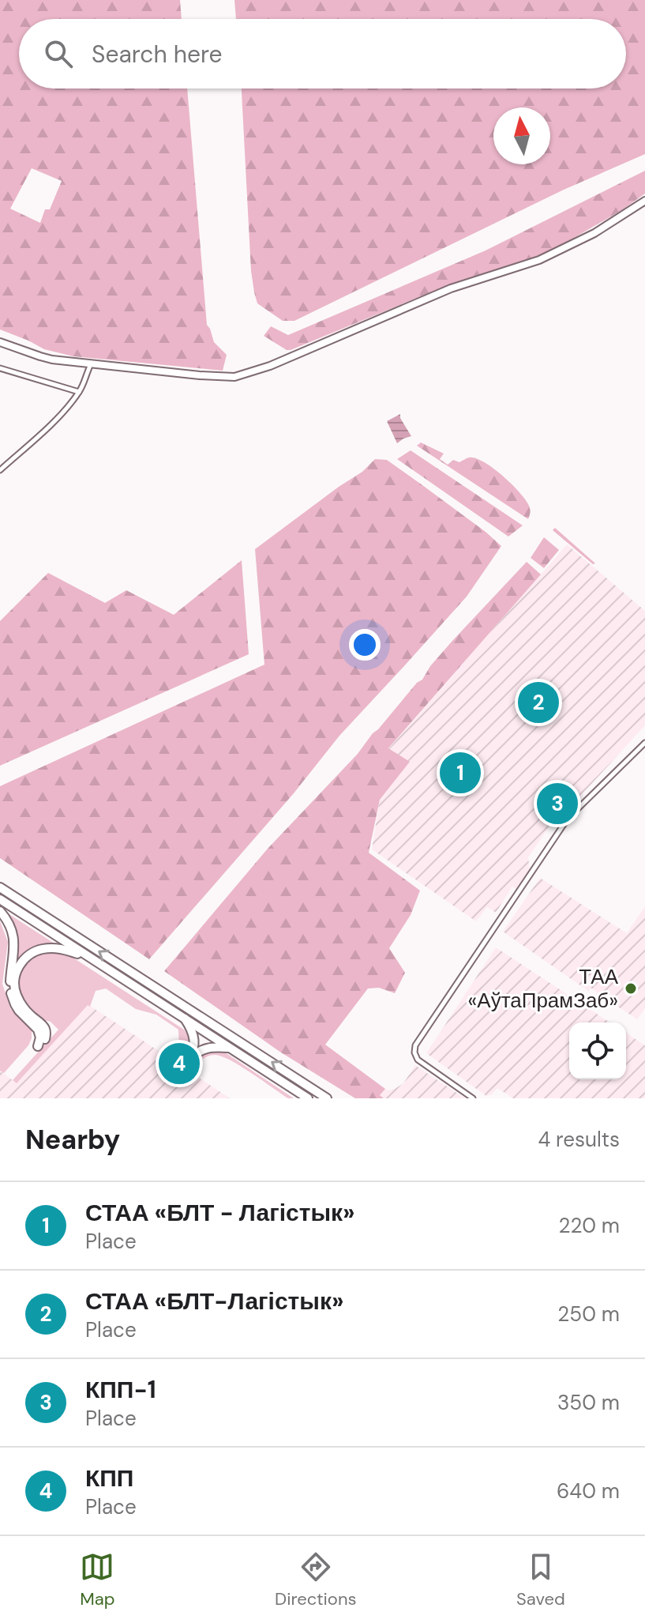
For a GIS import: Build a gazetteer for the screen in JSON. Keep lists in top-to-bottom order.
{
  "places": ["ТАА «АўтаПрамЗаб»"],
  "north": "top",
  "page": {
    "search": "Search here",
    "pins": [
      "2",
      "1",
      "3",
      "4"
    ],
    "heading": ["Nearby", "4 results"],
    "list": [
      {
        "mark": "1",
        "name": "СТАА «БЛТ - Лагістык»",
        "note": "Place",
        "value": "220 m"
      },
      {
        "mark": "2",
        "name": "СТАА «БЛТ-Лагістык»",
        "note": "Place",
        "value": "250 m"
      },
      {
        "mark": "3",
        "name": "КПП-1",
        "note": "Place",
        "value": "350 m"
      },
      {
        "mark": "4",
        "name": "КПП",
        "note": "Place",
        "value": "640 m"
      }
    ],
    "nav": ["Map", "Directions", "Saved"]
  }
}
